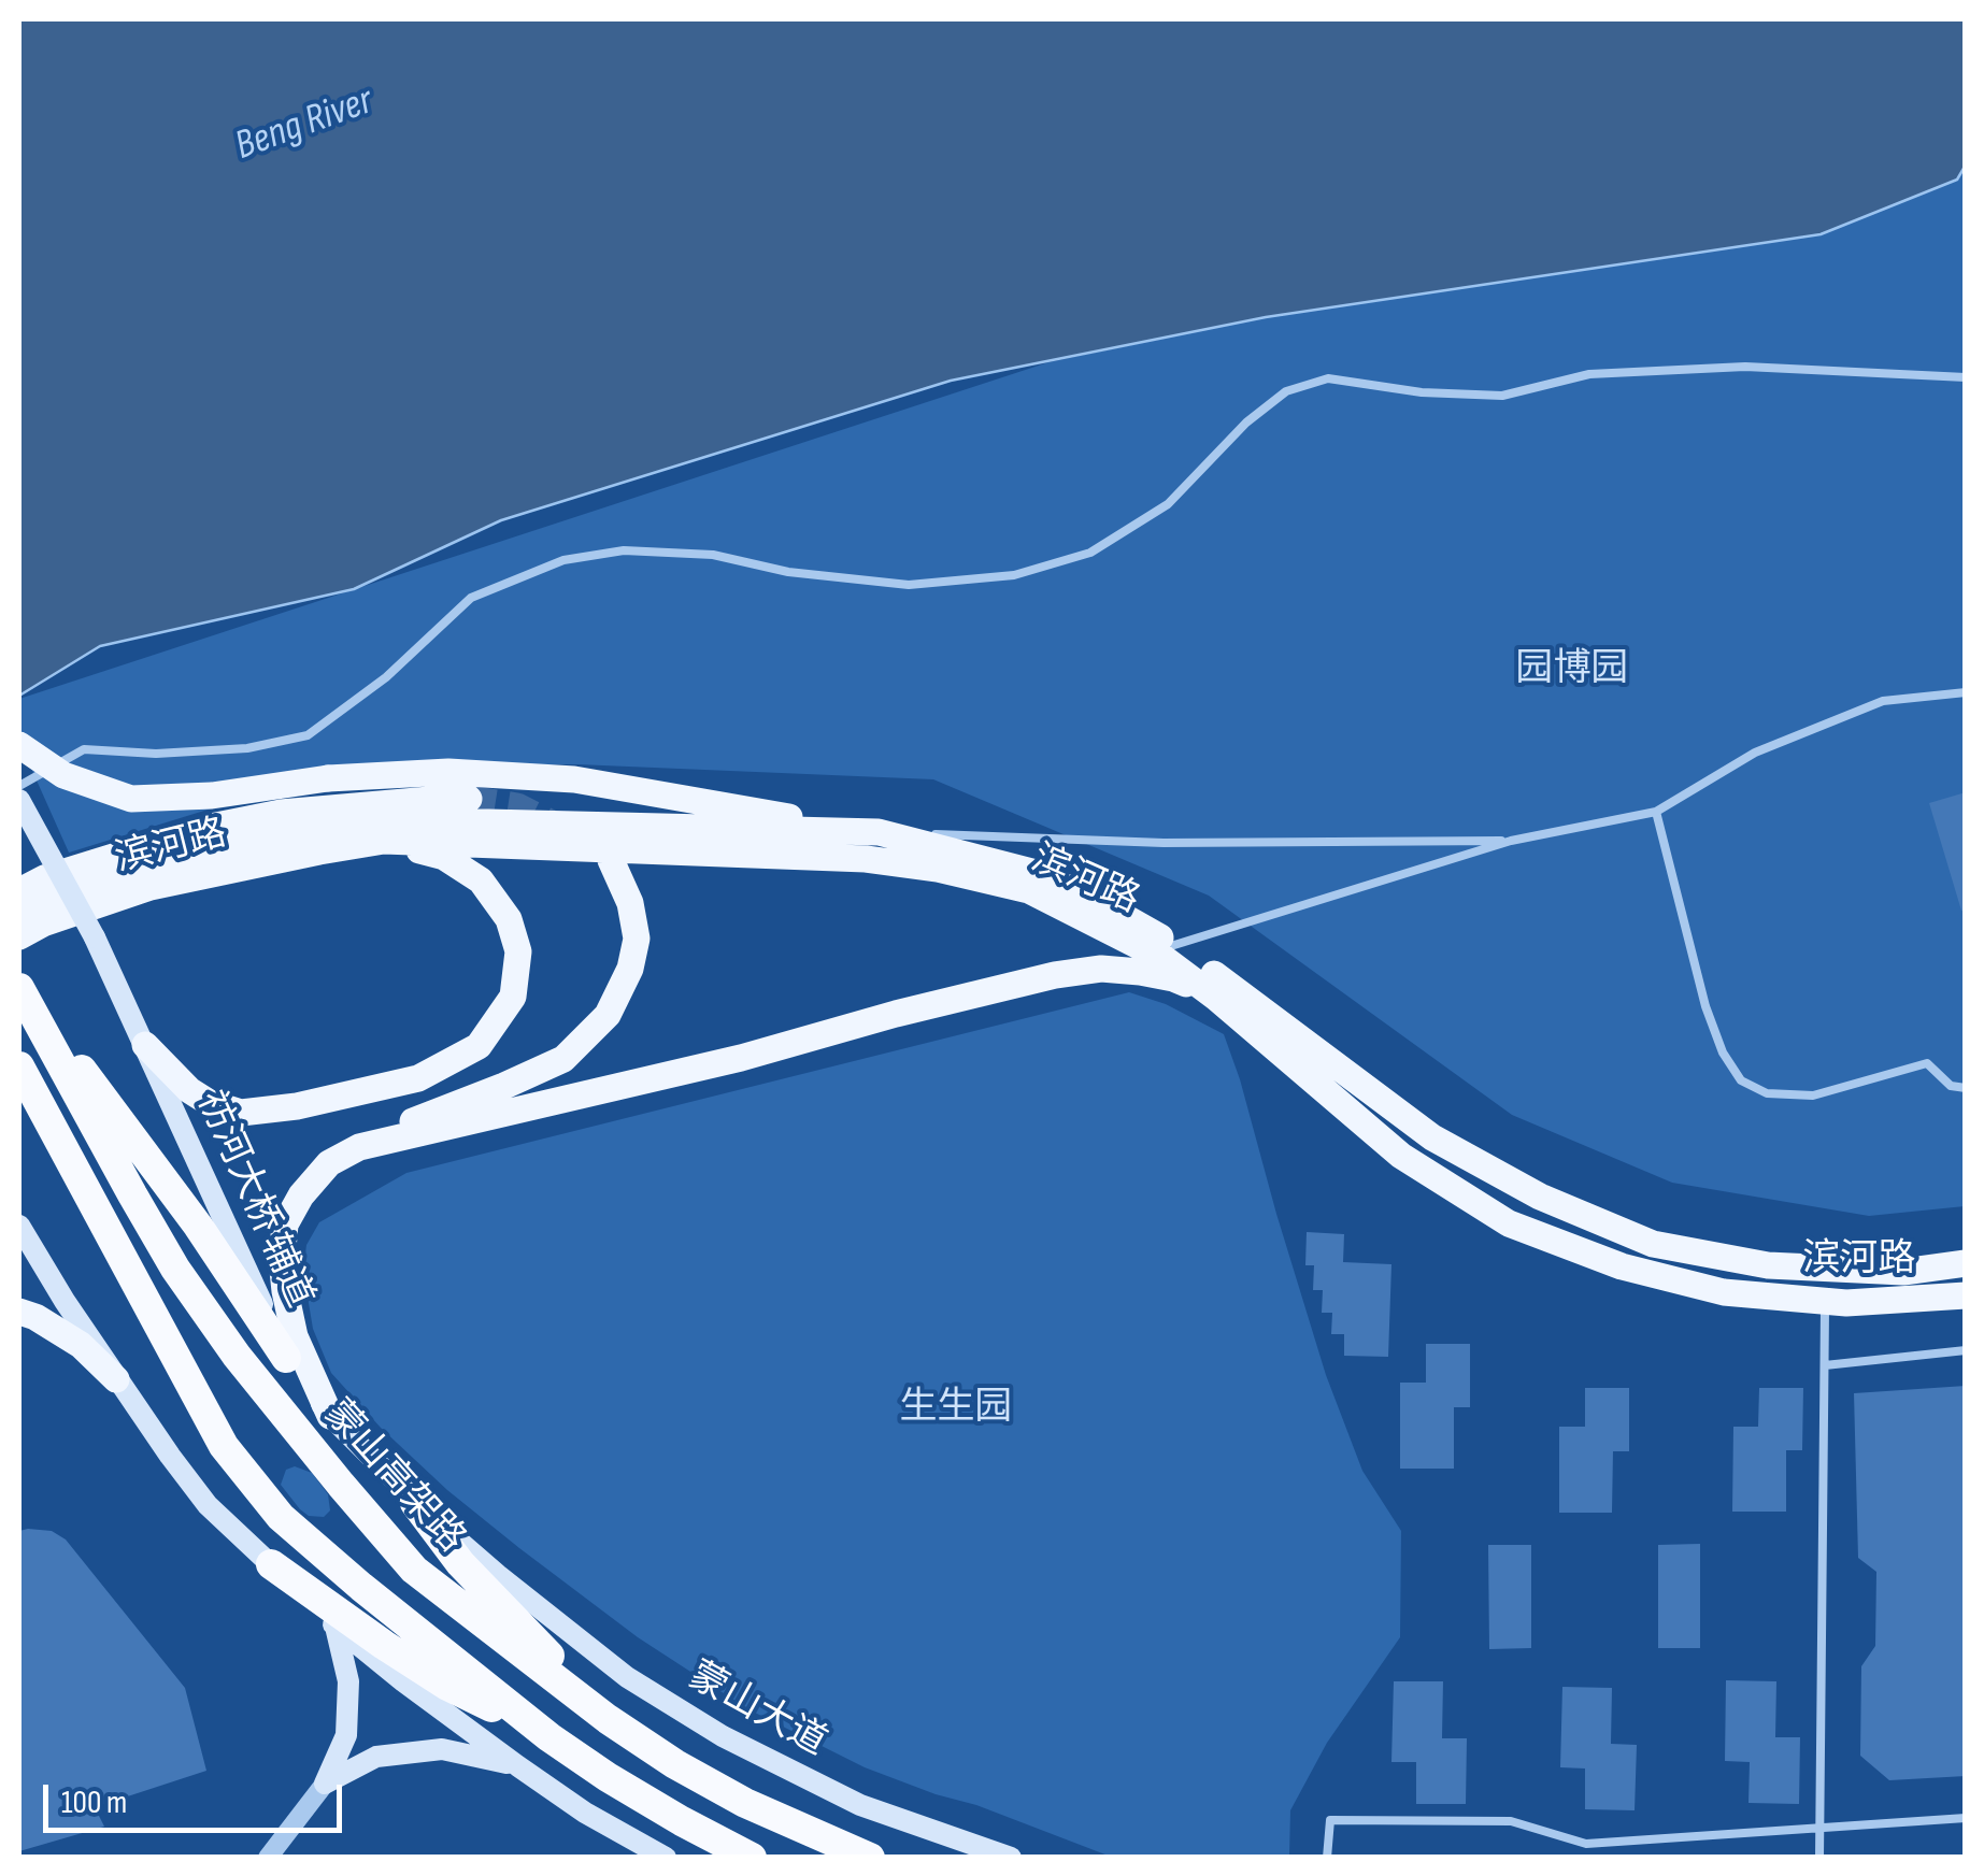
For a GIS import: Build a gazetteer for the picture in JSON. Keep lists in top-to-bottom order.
{
  "streets": {
    "highway": ["蒙山高架路"],
    "main road": ["滨河路", "祊河大桥 辅道", "蒙山大道"]
  },
  "crossings": [
    ["祊河大桥 辅道", "蒙山大道"]
  ],
  "water": ["Beng River"],
  "parks": ["园博园", "生生园"],
  "scale_bar": "100 m"
}
